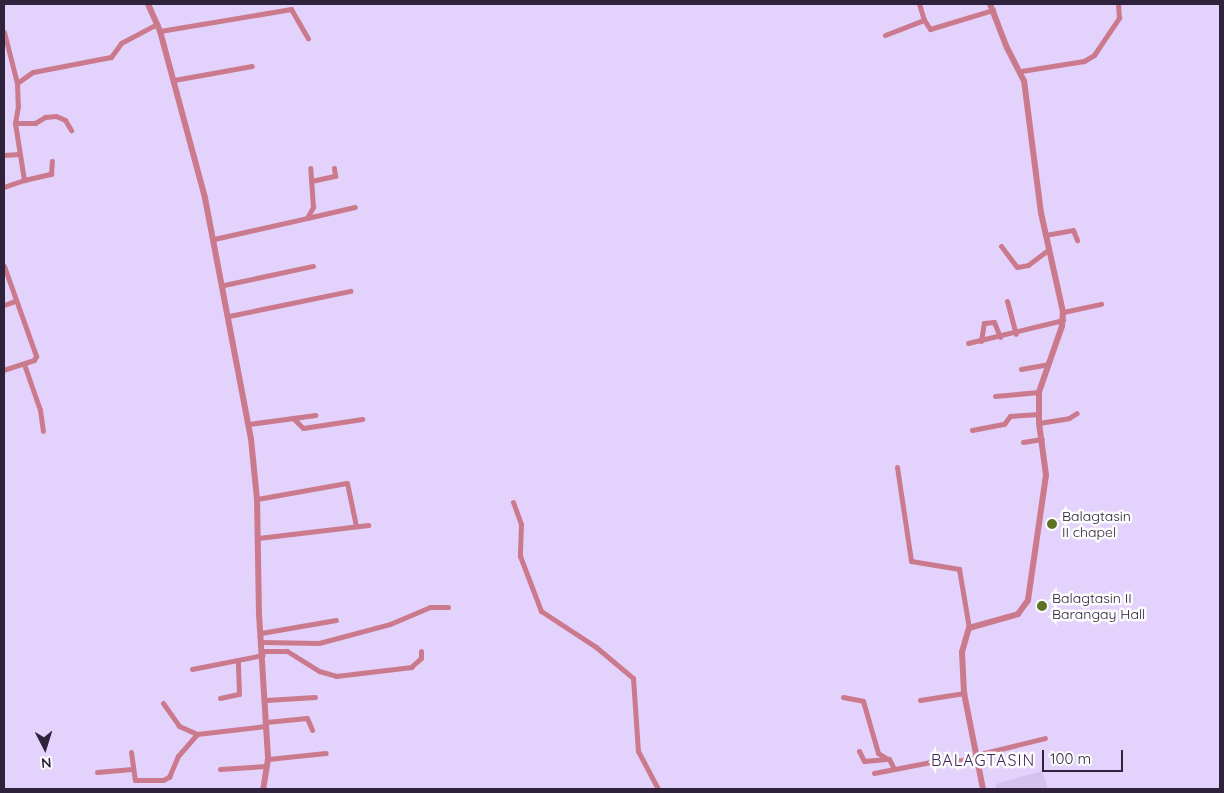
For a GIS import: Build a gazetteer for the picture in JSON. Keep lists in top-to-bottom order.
{
  "districts": ["BALAGTASIN"],
  "places": ["Balagtasin II chapel", "Balagtasin II Barangay Hall"],
  "scale_bar": "100 m",
  "north": "bottom"
}
